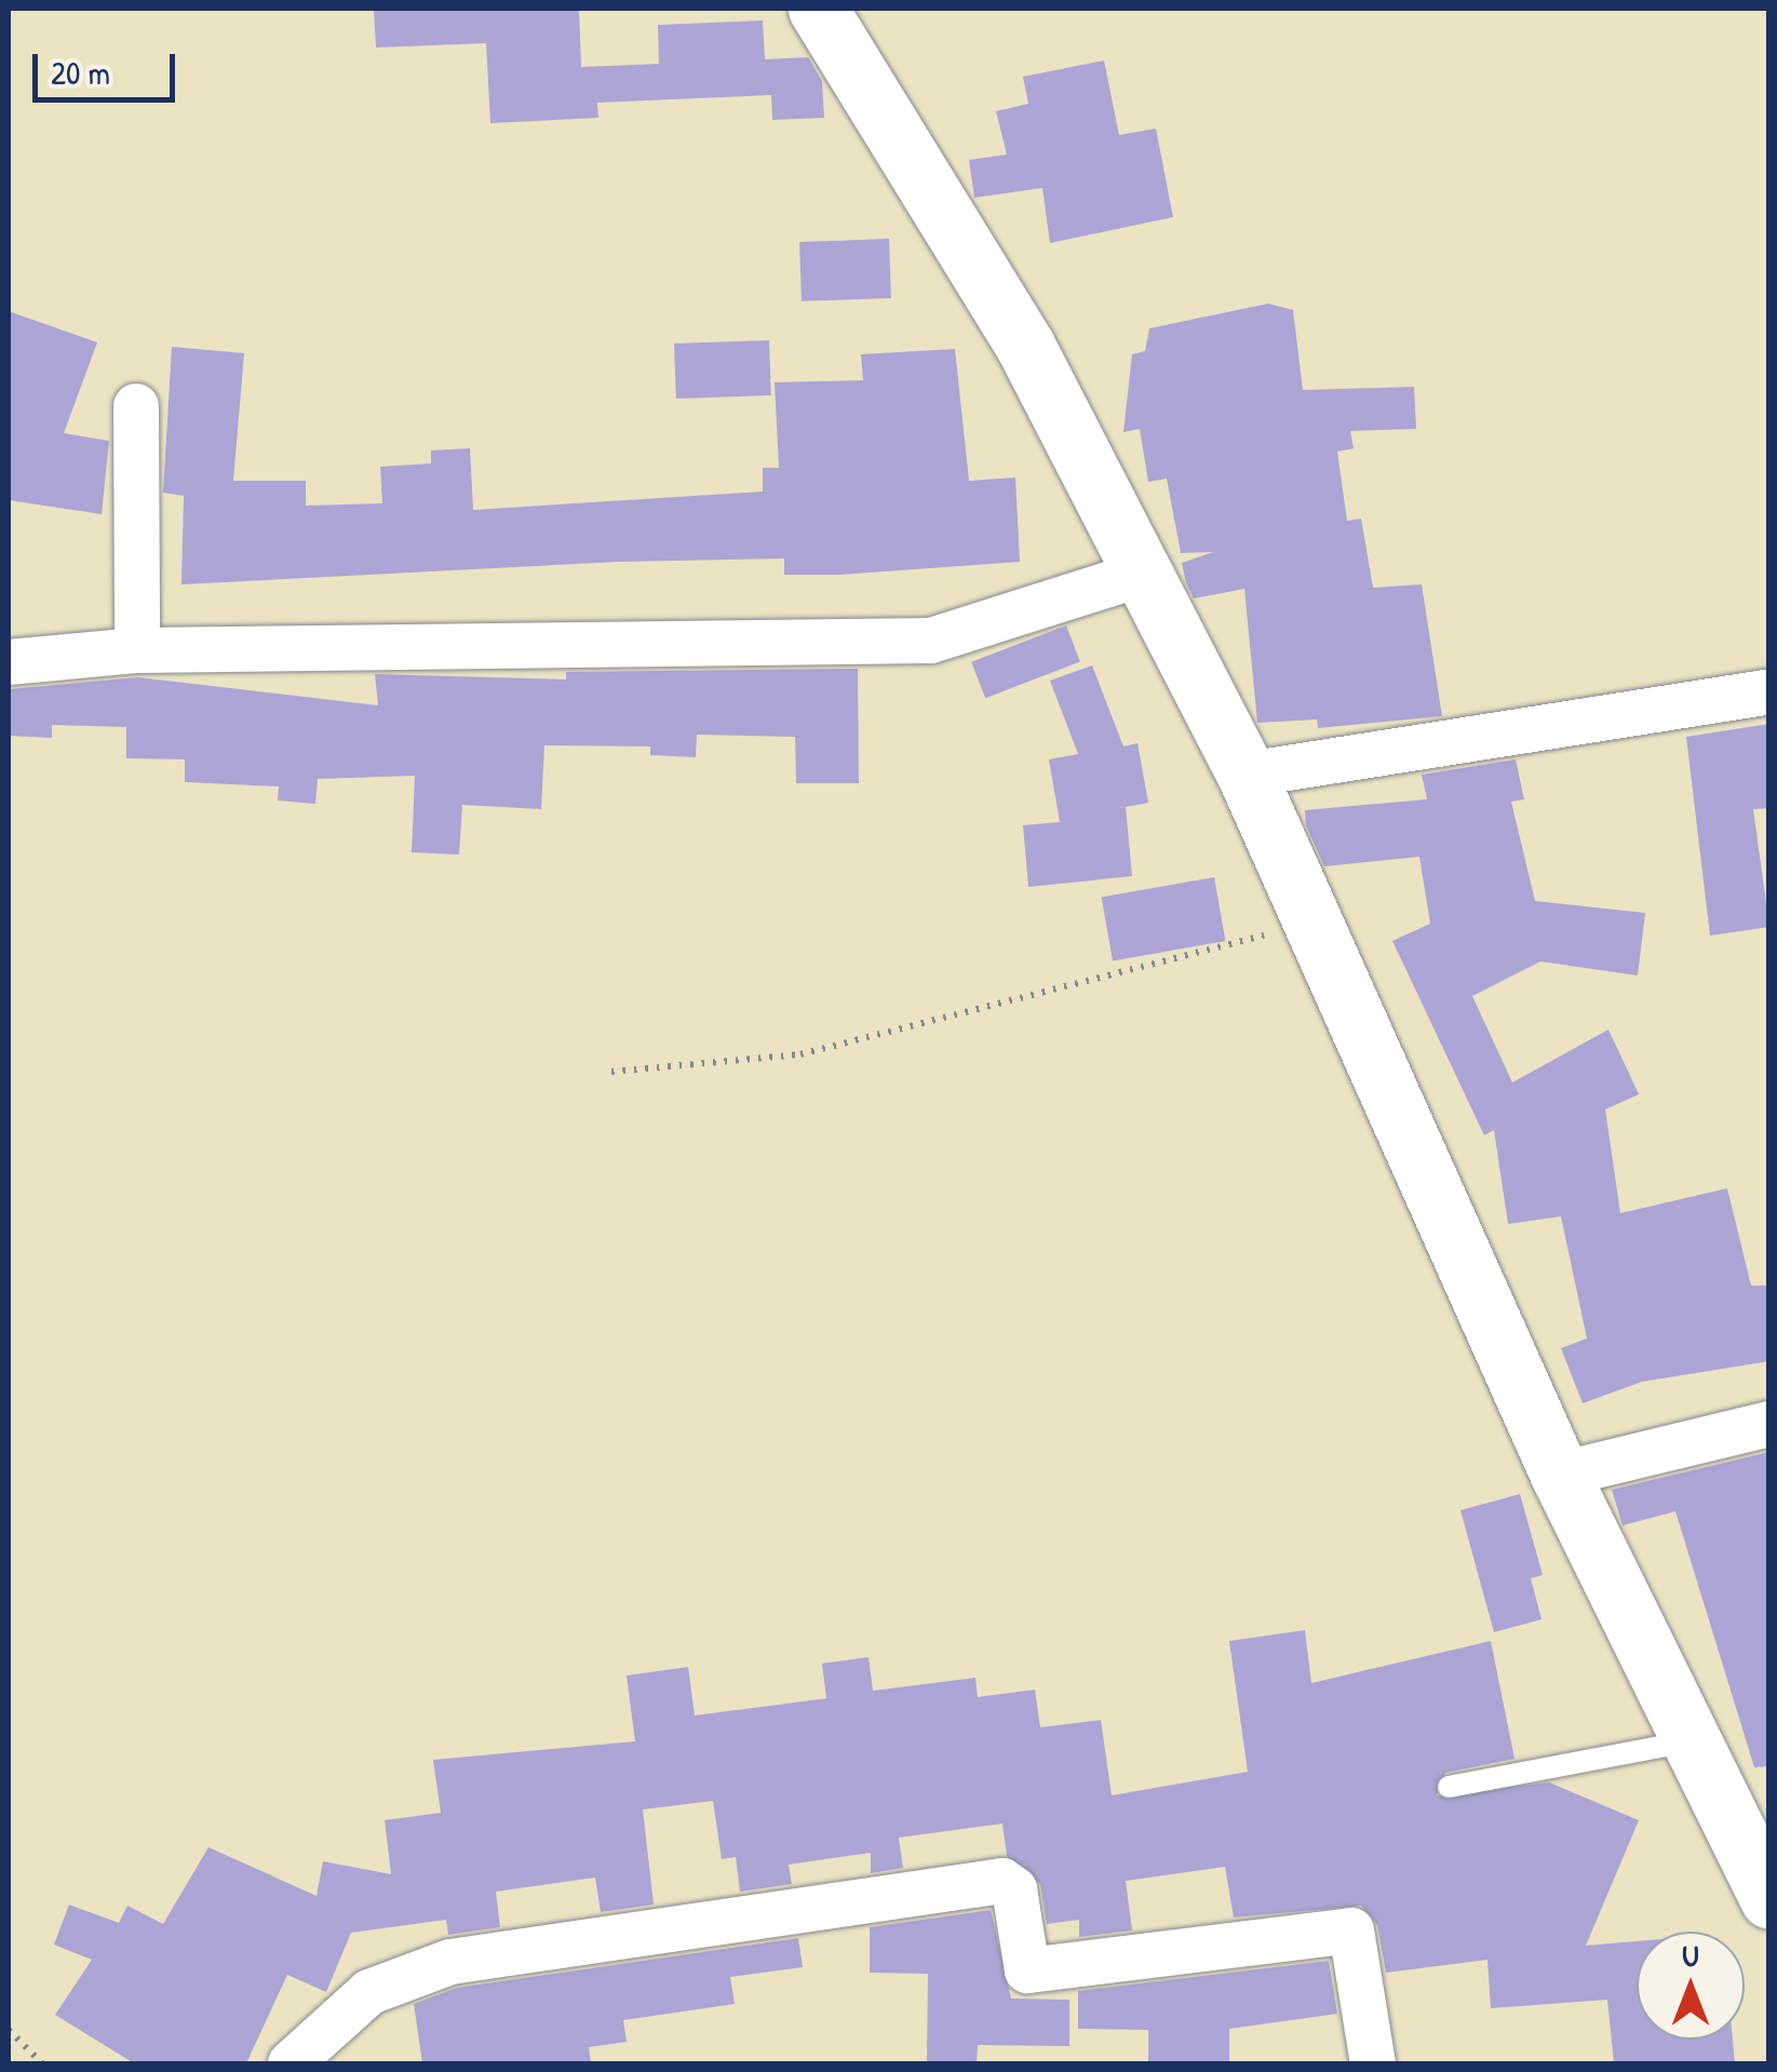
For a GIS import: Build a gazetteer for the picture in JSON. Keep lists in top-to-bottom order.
{
  "scale_bar": "20 m",
  "north": "top"
}
